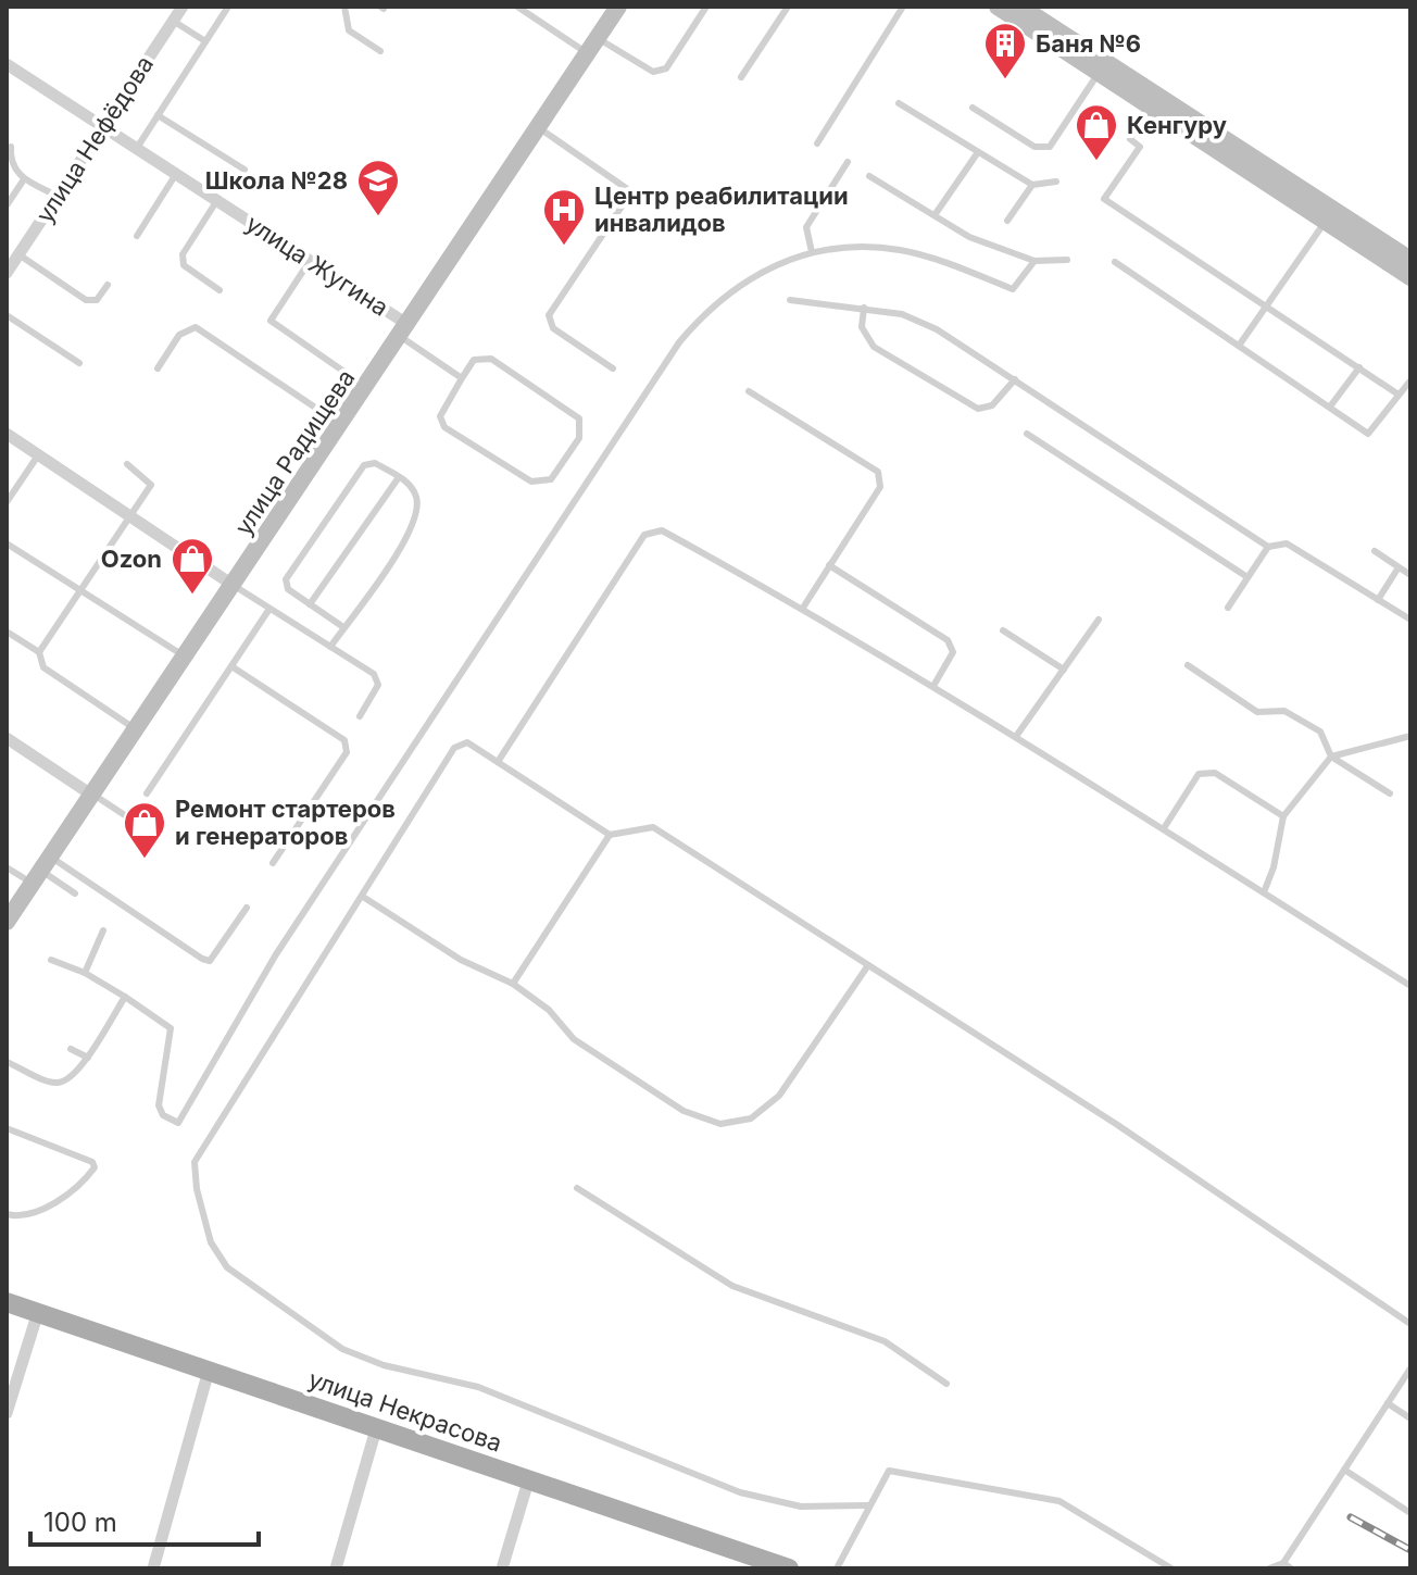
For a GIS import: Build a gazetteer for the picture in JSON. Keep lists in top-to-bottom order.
{
  "streets": {
    "main road": ["улица Некрасова"],
    "street": ["улица Нефёдова", "улица Жугина", "улица Радищева"]
  },
  "crossings": [
    ["улица Нефёдова", "улица Жугина"],
    ["улица Жугина", "улица Радищева"]
  ],
  "places": {
    "building": ["Баня №6"],
    "shop": ["Кенгуру", "Ozon", "Ремонт стартеров и генераторов"],
    "school or university": ["Школа №28"],
    "hospital": ["Центр реабилитации инвалидов"]
  },
  "scale_bar": "100 m"
}
